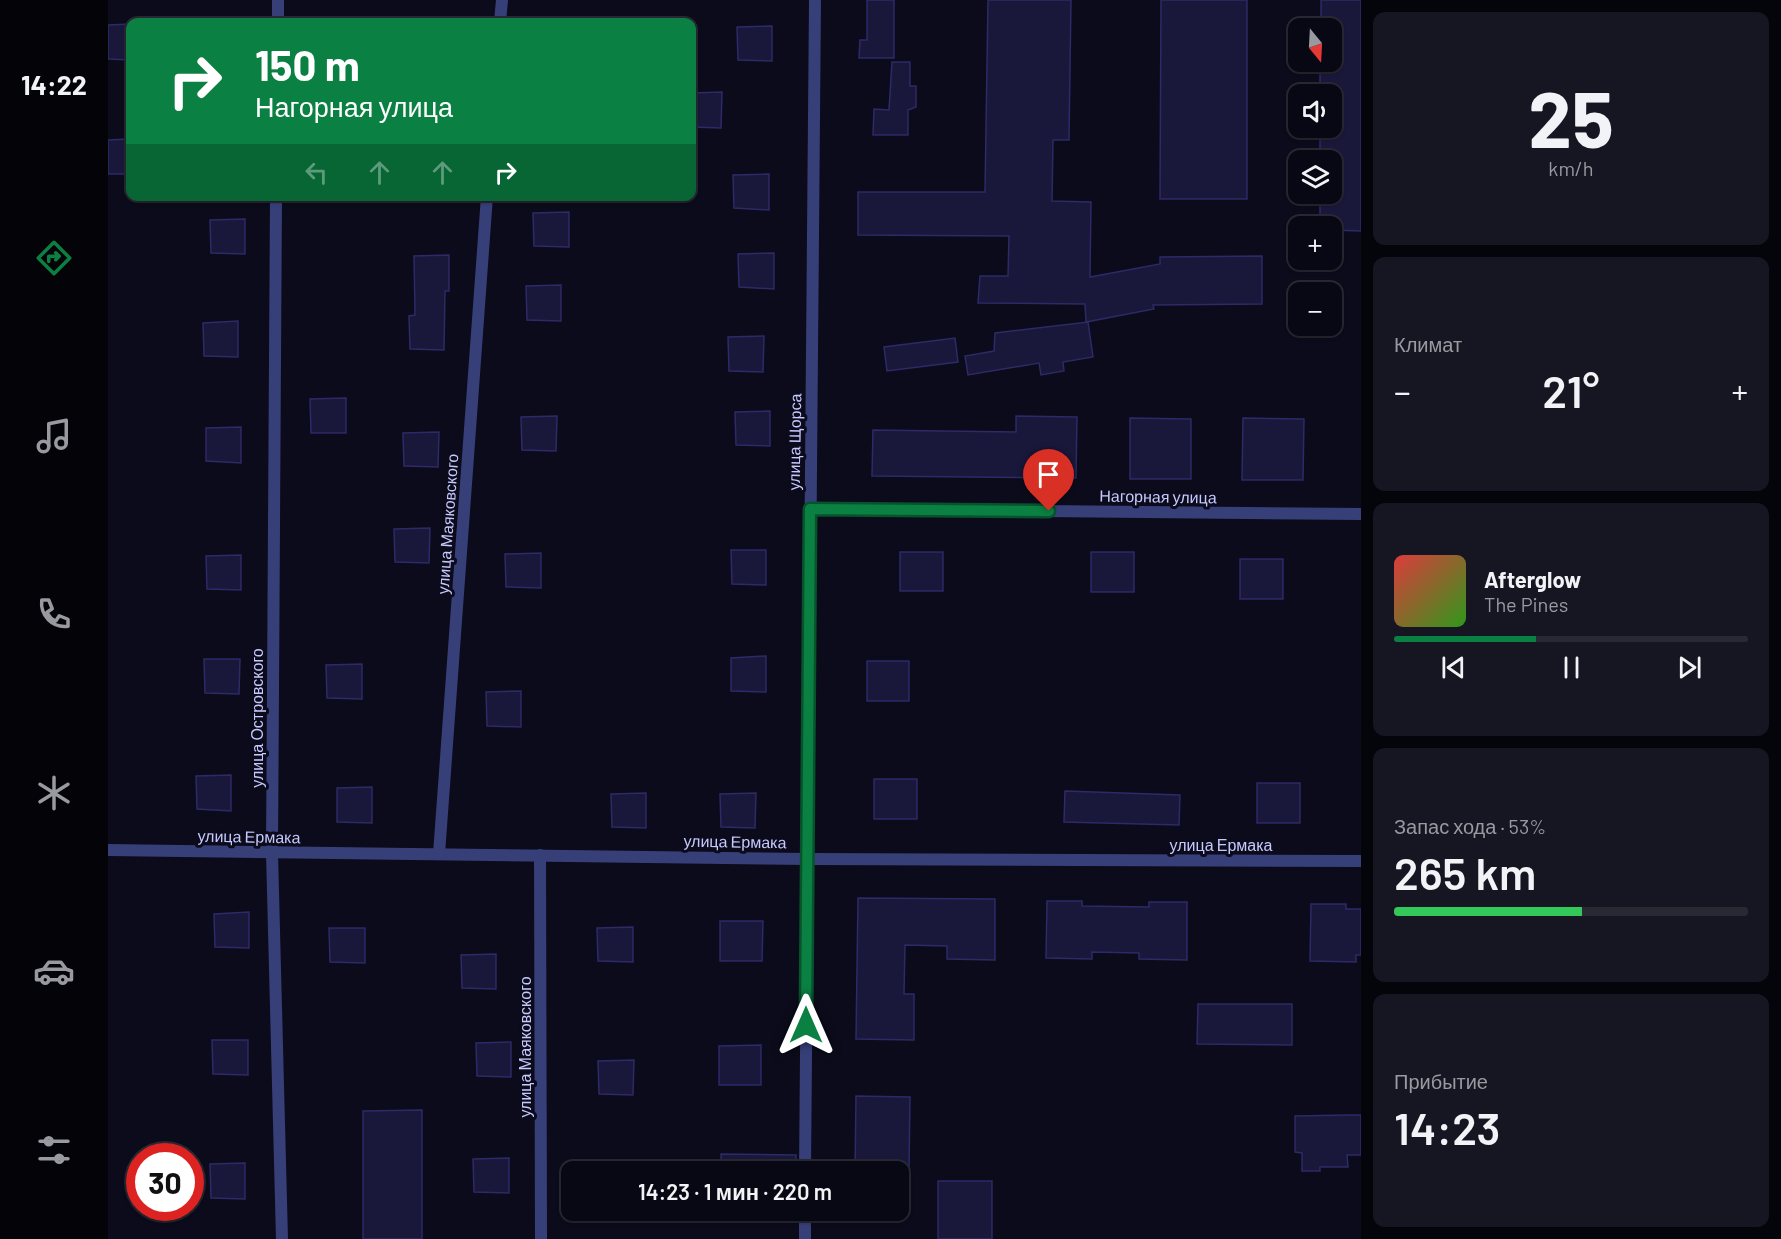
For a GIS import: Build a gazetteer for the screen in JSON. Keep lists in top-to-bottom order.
{
  "streets": {
    "street": [
      "улица Щорса",
      "Нагорная улица",
      "улица Маяковского",
      "улица Островского",
      "улица Ермака"
    ]
  },
  "crossings": [
    ["улица Щорса", "Нагорная улица"],
    ["улица Щорса", "улица Ермака"],
    ["улица Маяковского", "улица Ермака"],
    ["улица Островского", "улица Ермака"]
  ],
  "north": "bottom",
  "page": {
    "tabs": "14:22",
    "tile": [
      ["25", "km/h"],
      "Климат",
      ["Запас хода · 53%", "265 km"],
      ["Прибытие", "14:23"]
    ],
    "map_buttons": ["+", "−"],
    "turn": ["150 m", "Нагорная улица"],
    "heat": ["−", "21°", "+"],
    "song": ["Afterglow", "The Pines"],
    "limit": "30",
    "trip": "14:23 · 1 мин · 220 m"
  }
}
